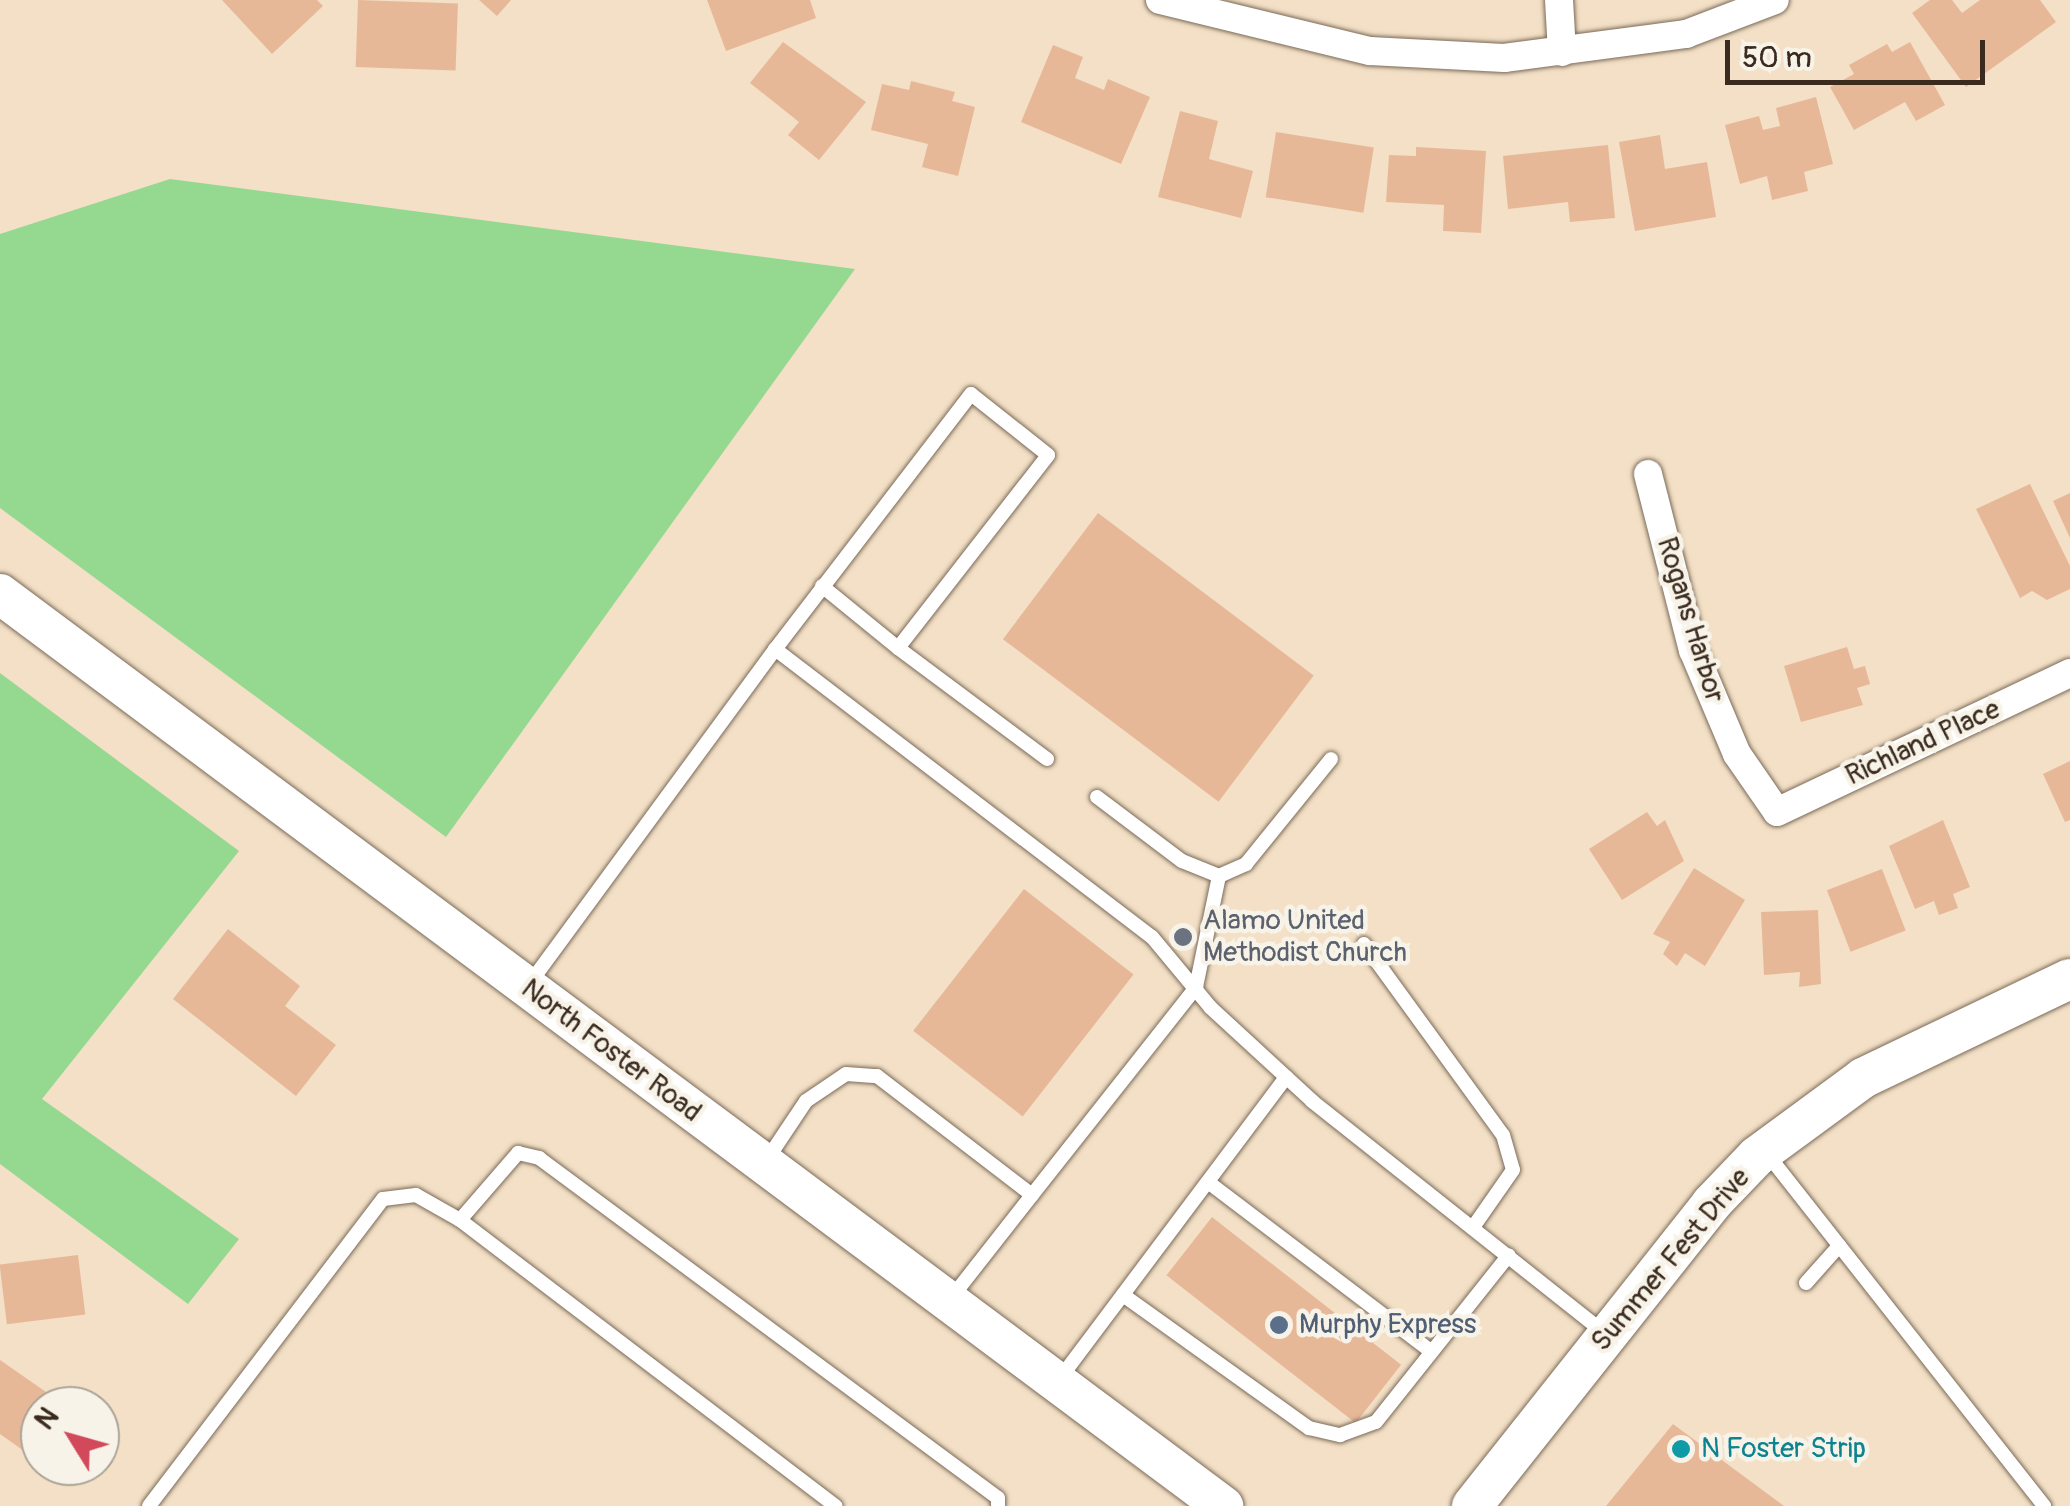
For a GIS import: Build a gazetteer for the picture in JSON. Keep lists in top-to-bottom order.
{
  "streets": {
    "main road": ["North Foster Road", "Summer Fest Drive"],
    "street": ["Rogans Harbor", "Richland Place"]
  },
  "crossings": [
    ["Rogans Harbor", "Richland Place"]
  ],
  "places": ["Alamo United Methodist Church", "Murphy Express", "N Foster Strip"],
  "scale_bar": "50 m",
  "north": "top left"
}
